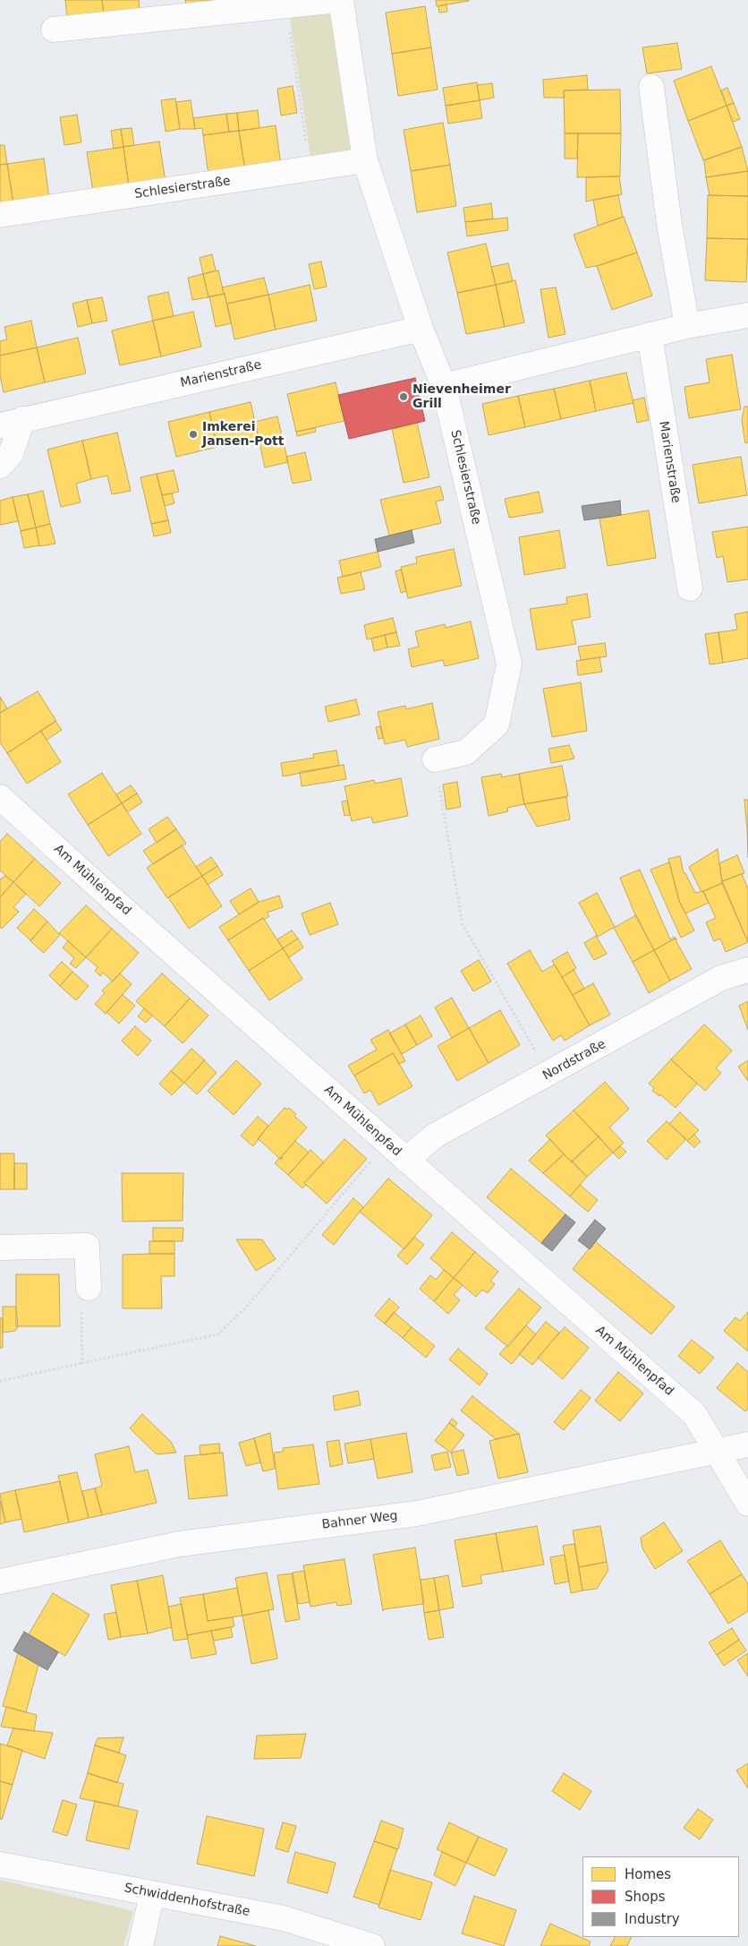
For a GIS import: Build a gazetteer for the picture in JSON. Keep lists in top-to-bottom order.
{
  "streets": {
    "street": [
      "Schlesierstraße",
      "Marienstraße",
      "Am Mühlenpfad",
      "Nordstraße",
      "Bahner Weg",
      "Schwiddenhofstraße"
    ]
  },
  "crossings": [
    ["Schlesierstraße", "Marienstraße"],
    ["Am Mühlenpfad", "Nordstraße"],
    ["Am Mühlenpfad", "Bahner Weg"]
  ],
  "places": ["Nievenheimer Grill", "Imkerei Jansen-Pott"],
  "legend": ["Homes", "Shops", "Industry"]
}
